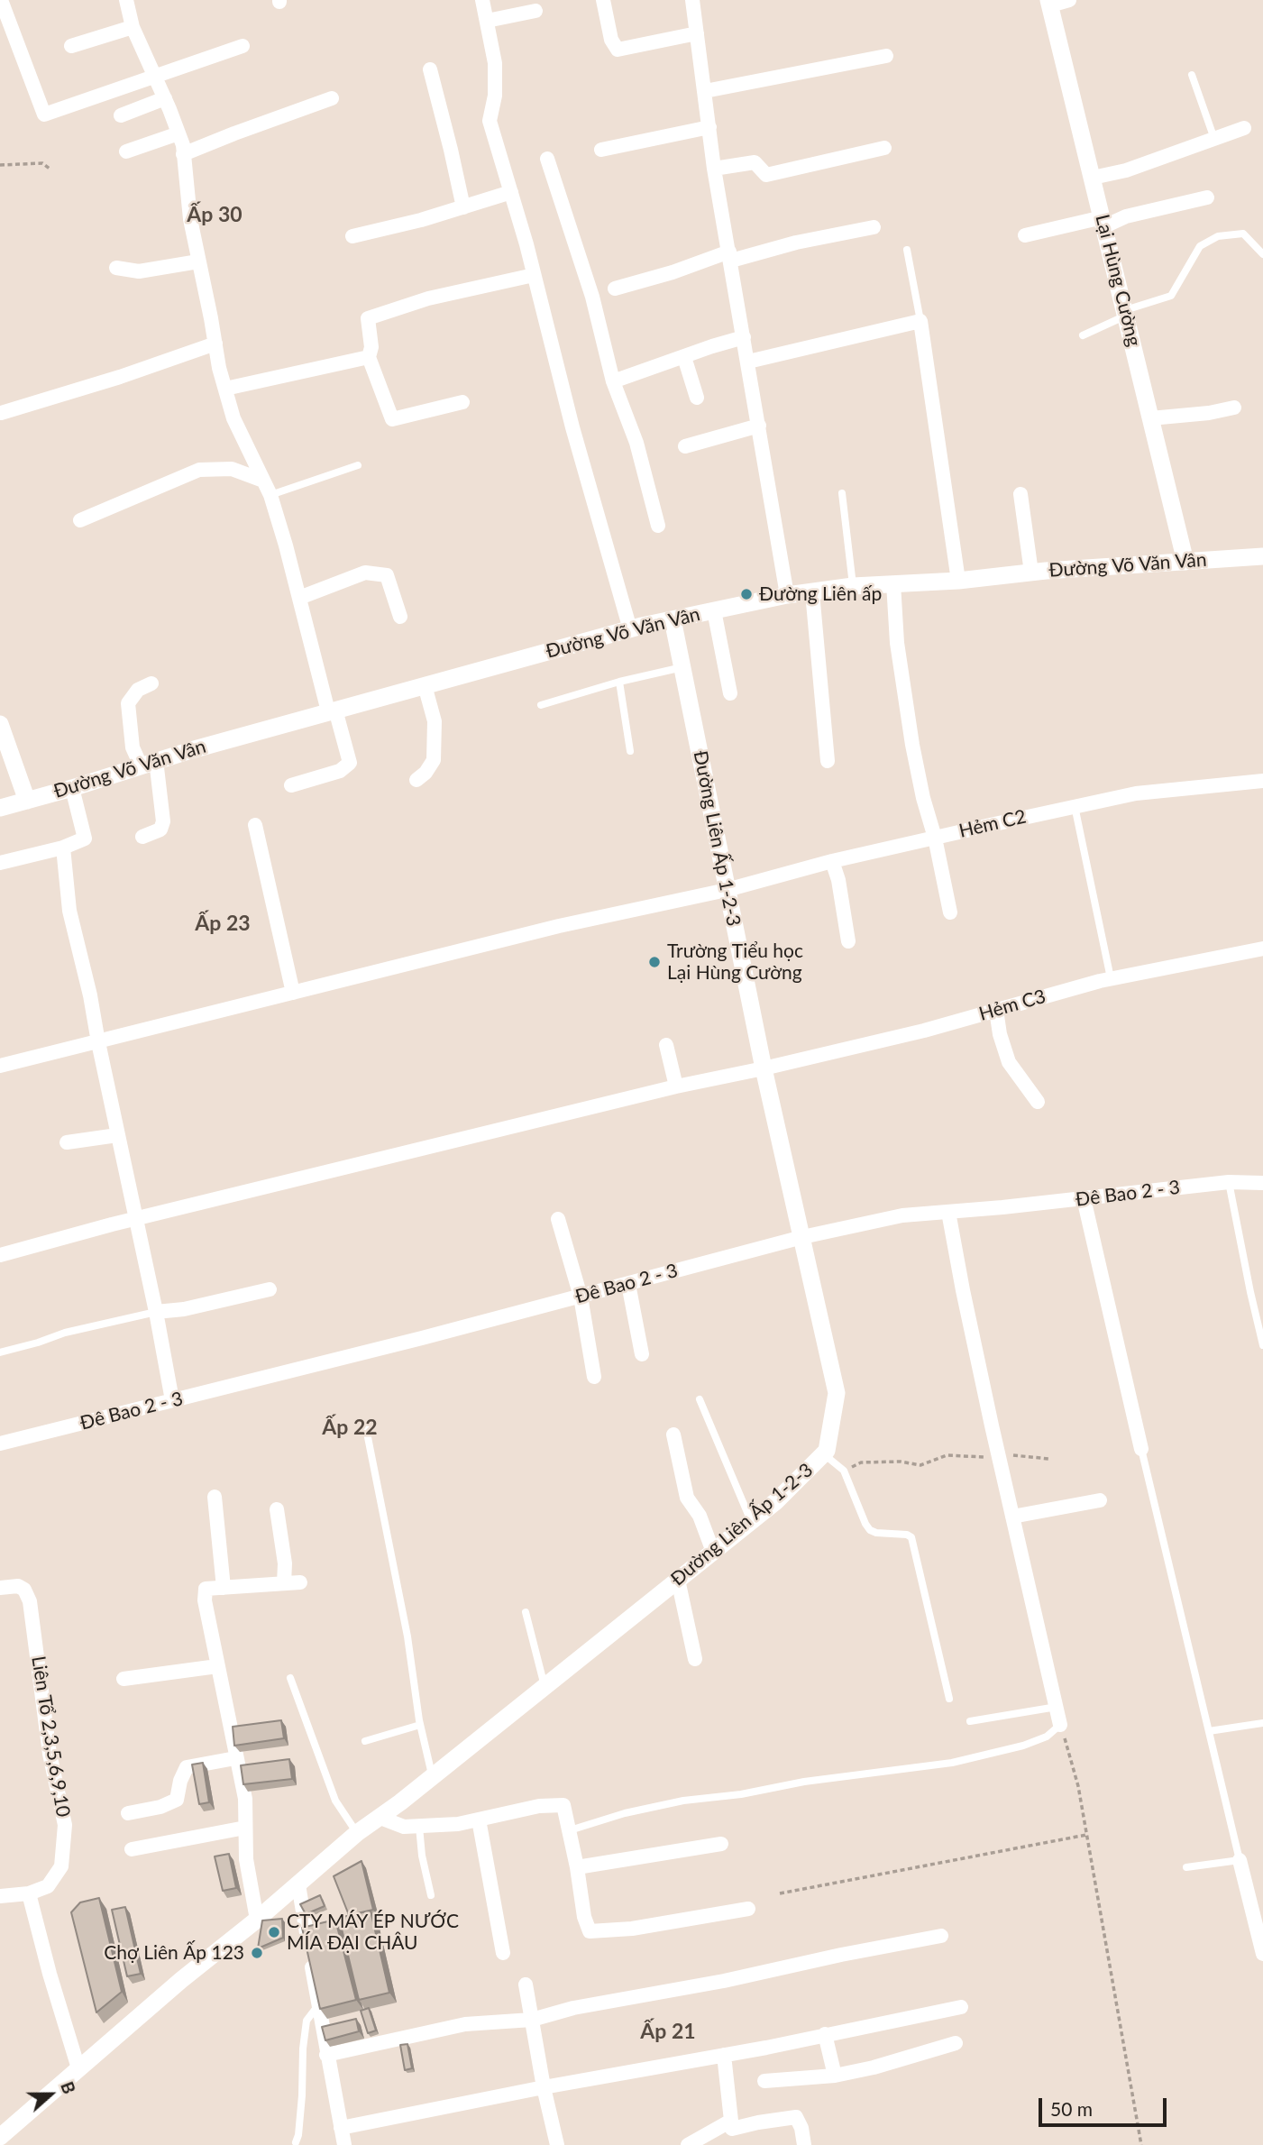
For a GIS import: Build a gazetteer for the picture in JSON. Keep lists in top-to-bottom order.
{
  "streets": {
    "street": [
      "Lại Hùng Cường",
      "Đường Võ Văn Vân",
      "Hẻm C2",
      "Đường Liên Ấp 1-2-3",
      "Hẻm C3",
      "Đê Bao 2 - 3",
      "Liên Tổ 2,3,5,6,9,10"
    ]
  },
  "crossings": [
    ["Lại Hùng Cường", "Đường Võ Văn Vân"],
    ["Đường Võ Văn Vân", "Đường Liên Ấp 1-2-3"],
    ["Hẻm C2", "Đường Liên Ấp 1-2-3"],
    ["Đường Liên Ấp 1-2-3", "Hẻm C3"],
    ["Đường Liên Ấp 1-2-3", "Đê Bao 2 - 3"]
  ],
  "districts": [
    "Ấp 30",
    "Ấp 23",
    "Ấp 22",
    "Ấp 21"
  ],
  "places": [
    "Đường Liên ấp",
    "Trường Tiểu học Lại Hùng Cường",
    "CTY MÁY ÉP NƯỚC MÍA ĐẠI CHÂU",
    "Chợ Liên Ấp 123"
  ],
  "scale_bar": "50 m",
  "north": "right"
}
